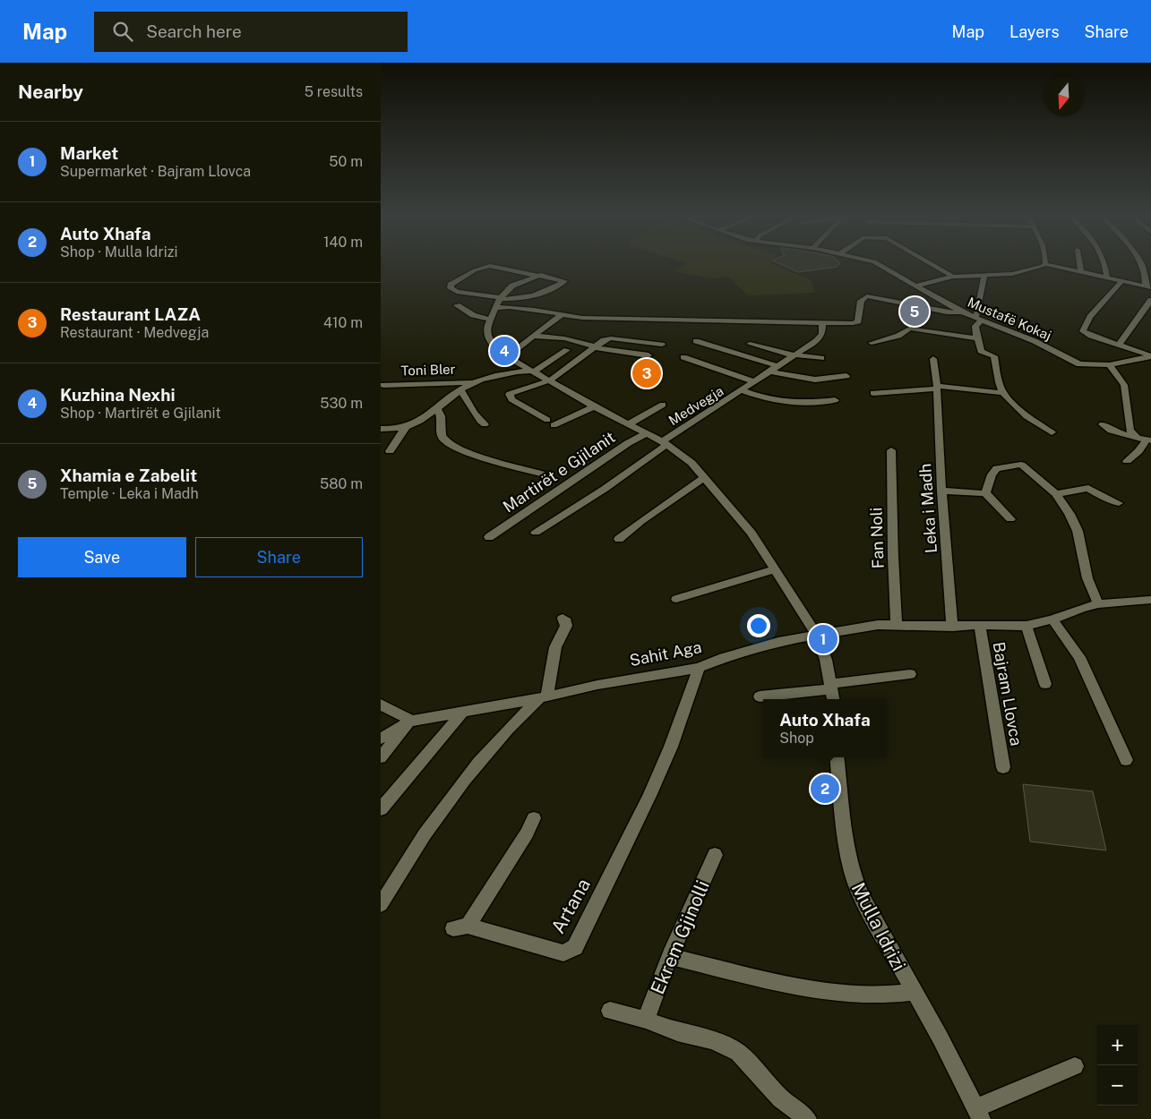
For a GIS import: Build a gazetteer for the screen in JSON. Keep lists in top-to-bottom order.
{
  "streets": {
    "street": [
      "Mustafë Kokaj",
      "Toni Bler",
      "Medvegja",
      "Martirët e Gjilanit",
      "Leka i Madh",
      "Fan Noli",
      "Sahit Aga",
      "Bajram Llovca",
      "Artana",
      "Mulla Idrizi",
      "Ekrem Gjinolli"
    ]
  },
  "crossings": [
    ["Toni Bler", "Martirët e Gjilanit"],
    ["Medvegja", "Martirët e Gjilanit"],
    ["Martirët e Gjilanit", "Sahit Aga"],
    ["Martirët e Gjilanit", "Bajram Llovca"],
    ["Leka i Madh", "Bajram Llovca"],
    ["Fan Noli", "Bajram Llovca"],
    ["Sahit Aga", "Bajram Llovca"],
    ["Sahit Aga", "Artana"],
    ["Mulla Idrizi", "Ekrem Gjinolli"]
  ],
  "north": "bottom",
  "page": {
    "header": "Map",
    "search": "Search here",
    "nav": ["Map", "Layers", "Share"],
    "heading": ["Nearby", "5 results"],
    "list": [
      {
        "mark": "1",
        "name": "Market",
        "note": "Supermarket · Bajram Llovca",
        "value": "50 m"
      },
      {
        "mark": "2",
        "name": "Auto Xhafa",
        "note": "Shop · Mulla Idrizi",
        "value": "140 m"
      },
      {
        "mark": "3",
        "name": "Restaurant LAZA",
        "note": "Restaurant · Medvegja",
        "value": "410 m"
      },
      {
        "mark": "4",
        "name": "Kuzhina Nexhi",
        "note": "Shop · Martirët e Gjilanit",
        "value": "530 m"
      },
      {
        "mark": "5",
        "name": "Xhamia e Zabelit",
        "note": "Temple · Leka i Madh",
        "value": "580 m"
      }
    ],
    "pins": [
      "5",
      "4",
      "3",
      "1",
      "2"
    ],
    "buttons": ["Save", "Share"],
    "popup": ["Auto Xhafa", "Shop"],
    "map_buttons": ["+", "−"]
  }
}
